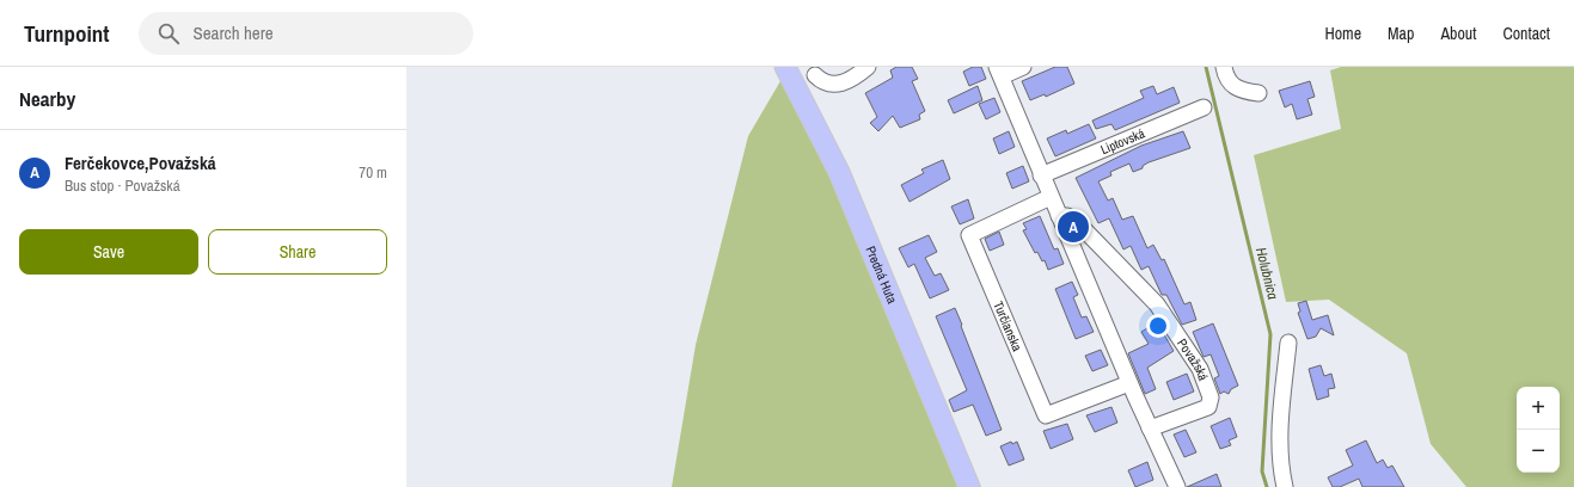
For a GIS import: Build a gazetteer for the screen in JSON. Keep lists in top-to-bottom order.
{
  "streets": {
    "main road": ["Predná Huta"],
    "street": ["Liptovská", "Turčianska", "Považská"]
  },
  "water": ["Holubnica"],
  "page": {
    "header": "Turnpoint",
    "search": "Search here",
    "nav": [
      "Home",
      "Map",
      "About",
      "Contact"
    ],
    "heading": "Nearby",
    "list": [
      {
        "mark": "A",
        "name": "Ferčekovce,Považská",
        "note": "Bus stop · Považská",
        "value": "70 m"
      }
    ],
    "pins": "A",
    "buttons": ["Save", "Share"],
    "map_buttons": ["+", "−"]
  }
}
